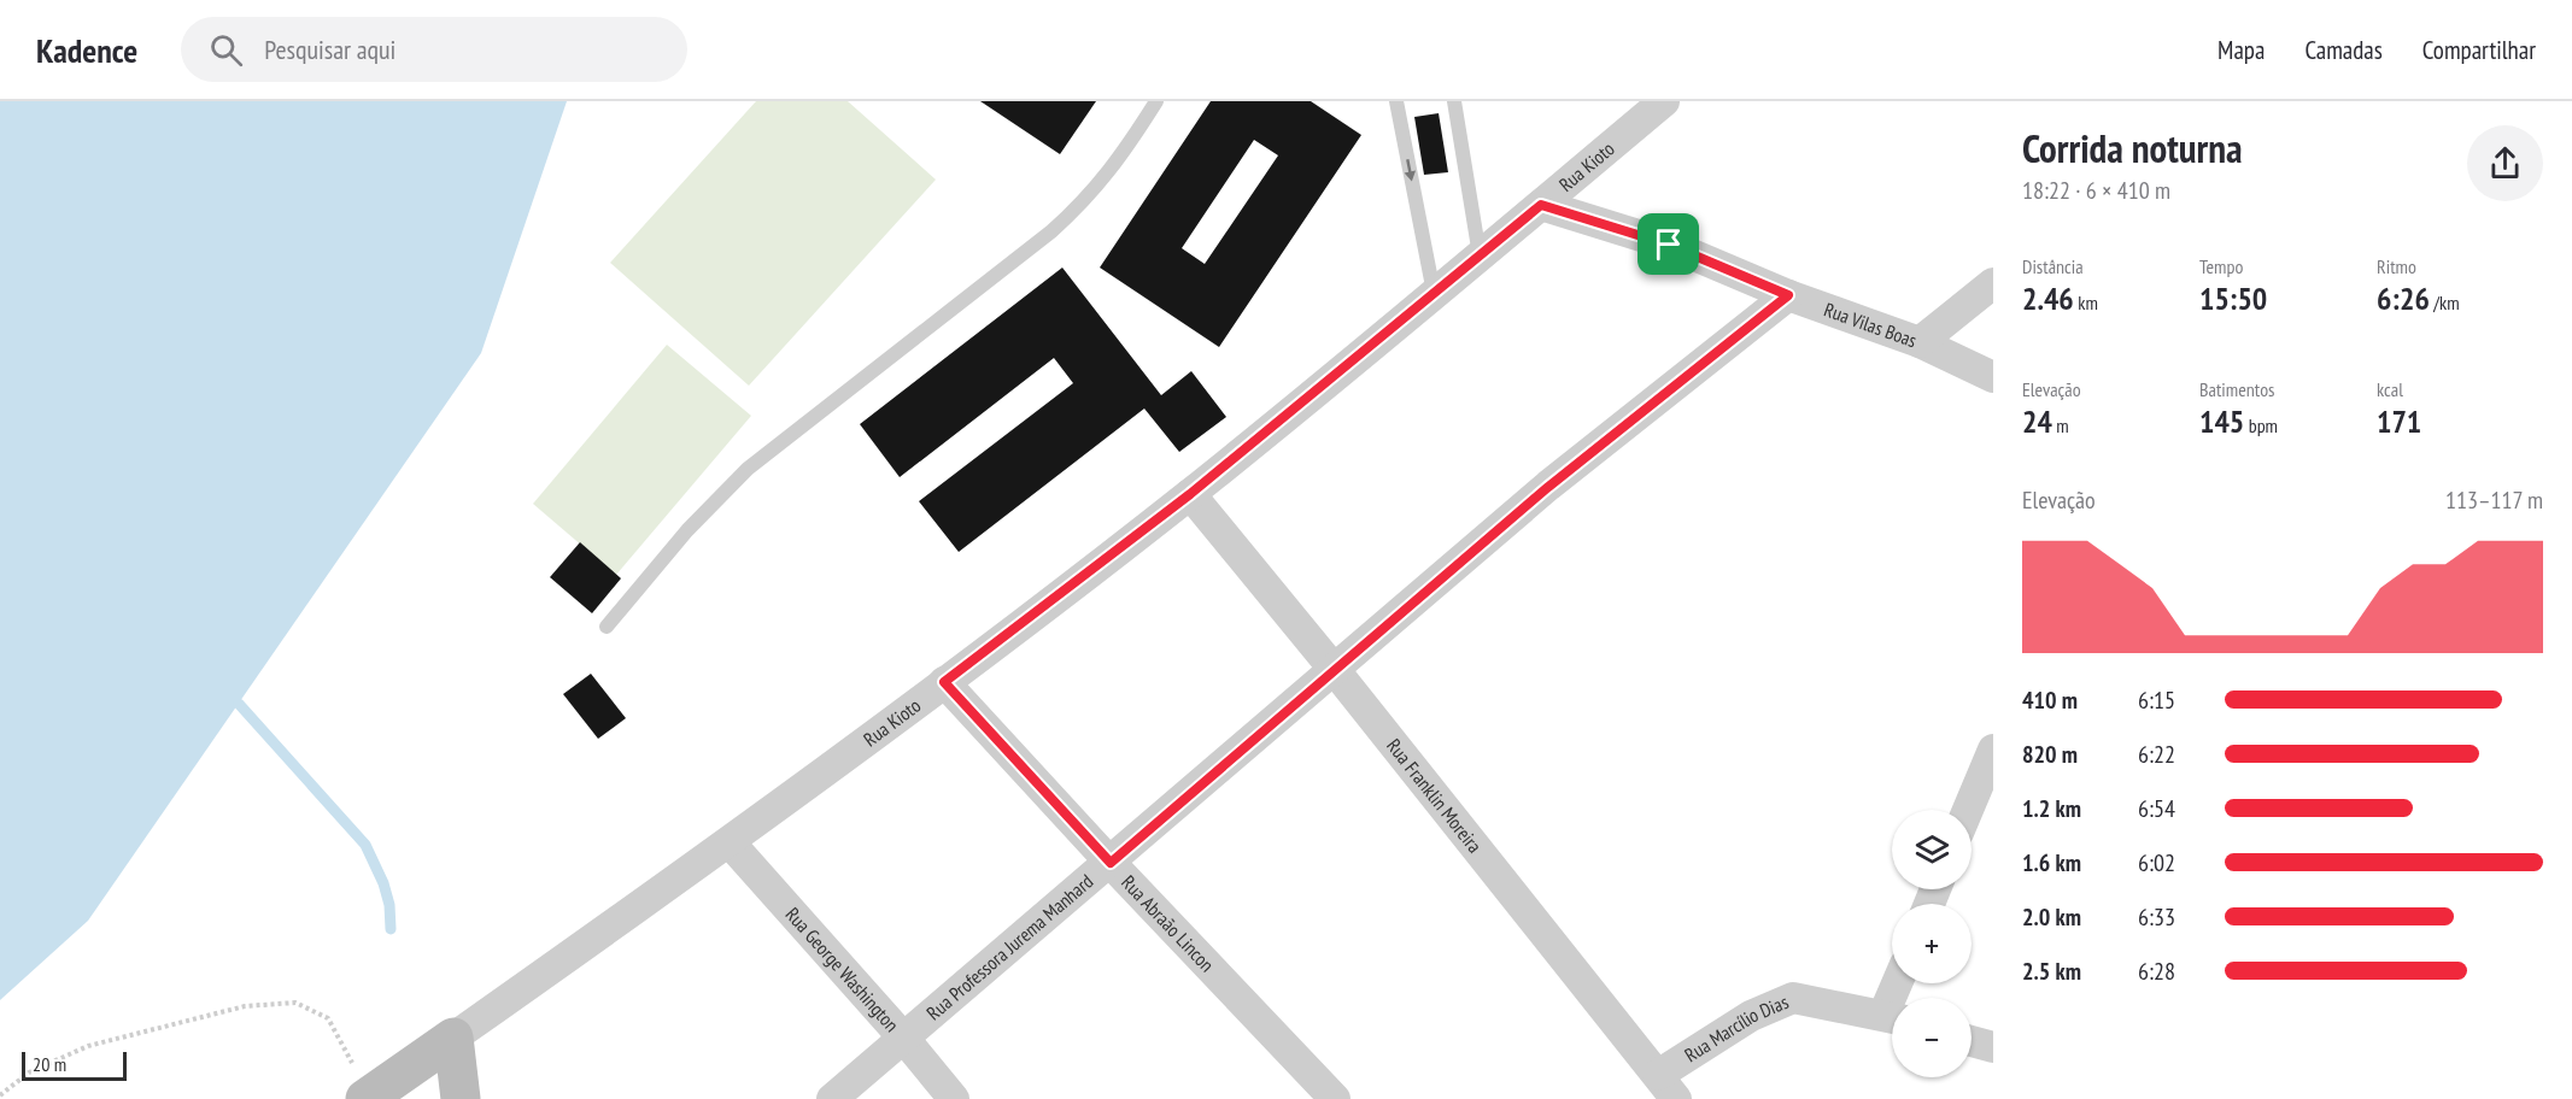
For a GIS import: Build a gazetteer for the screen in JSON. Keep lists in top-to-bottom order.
{
  "streets": {
    "main road": ["Rua Kioto"],
    "street": [
      "Rua Vilas Boas",
      "Rua Franklin Moreira",
      "Rua Abraão Lincon",
      "Rua Professora Jurema Manhard",
      "Rua George Washington",
      "Rua Marcílio Dias"
    ]
  },
  "crossings": [
    ["Rua Kioto", "Rua Vilas Boas"],
    ["Rua Kioto", "Rua Franklin Moreira"],
    ["Rua Kioto", "Rua Abraão Lincon"],
    ["Rua Kioto", "Rua George Washington"],
    ["Rua Vilas Boas", "Rua Professora Jurema Manhard"],
    ["Rua Franklin Moreira", "Rua Professora Jurema Manhard"],
    ["Rua Franklin Moreira", "Rua Marcílio Dias"],
    ["Rua Abraão Lincon", "Rua Professora Jurema Manhard"],
    ["Rua Professora Jurema Manhard", "Rua George Washington"]
  ],
  "scale_bar": "20 m",
  "page": {
    "header": "Kadence",
    "search": "Pesquisar aqui",
    "nav": ["Mapa", "Camadas", "Compartilhar"],
    "heading": ["Corrida noturna", "18:22 · 6 × 410 m"],
    "stats": [
      ["Distância", "2.46 km"],
      ["Tempo", "15:50"],
      ["Ritmo", "6:26 /km"],
      ["Elevação", "24 m"],
      ["Batimentos", "145 bpm"],
      ["kcal", "171"]
    ],
    "chart": ["Elevação", "113–117 m"],
    "list": [
      {
        "name": "410 m",
        "note": "6:15"
      },
      {
        "name": "820 m",
        "note": "6:22"
      },
      {
        "name": "1.2 km",
        "note": "6:54"
      },
      {
        "name": "1.6 km",
        "note": "6:02"
      },
      {
        "name": "2.0 km",
        "note": "6:33"
      },
      {
        "name": "2.5 km",
        "note": "6:28"
      }
    ],
    "map_buttons": ["+", "−"],
    "scale": "20 m"
  }
}
